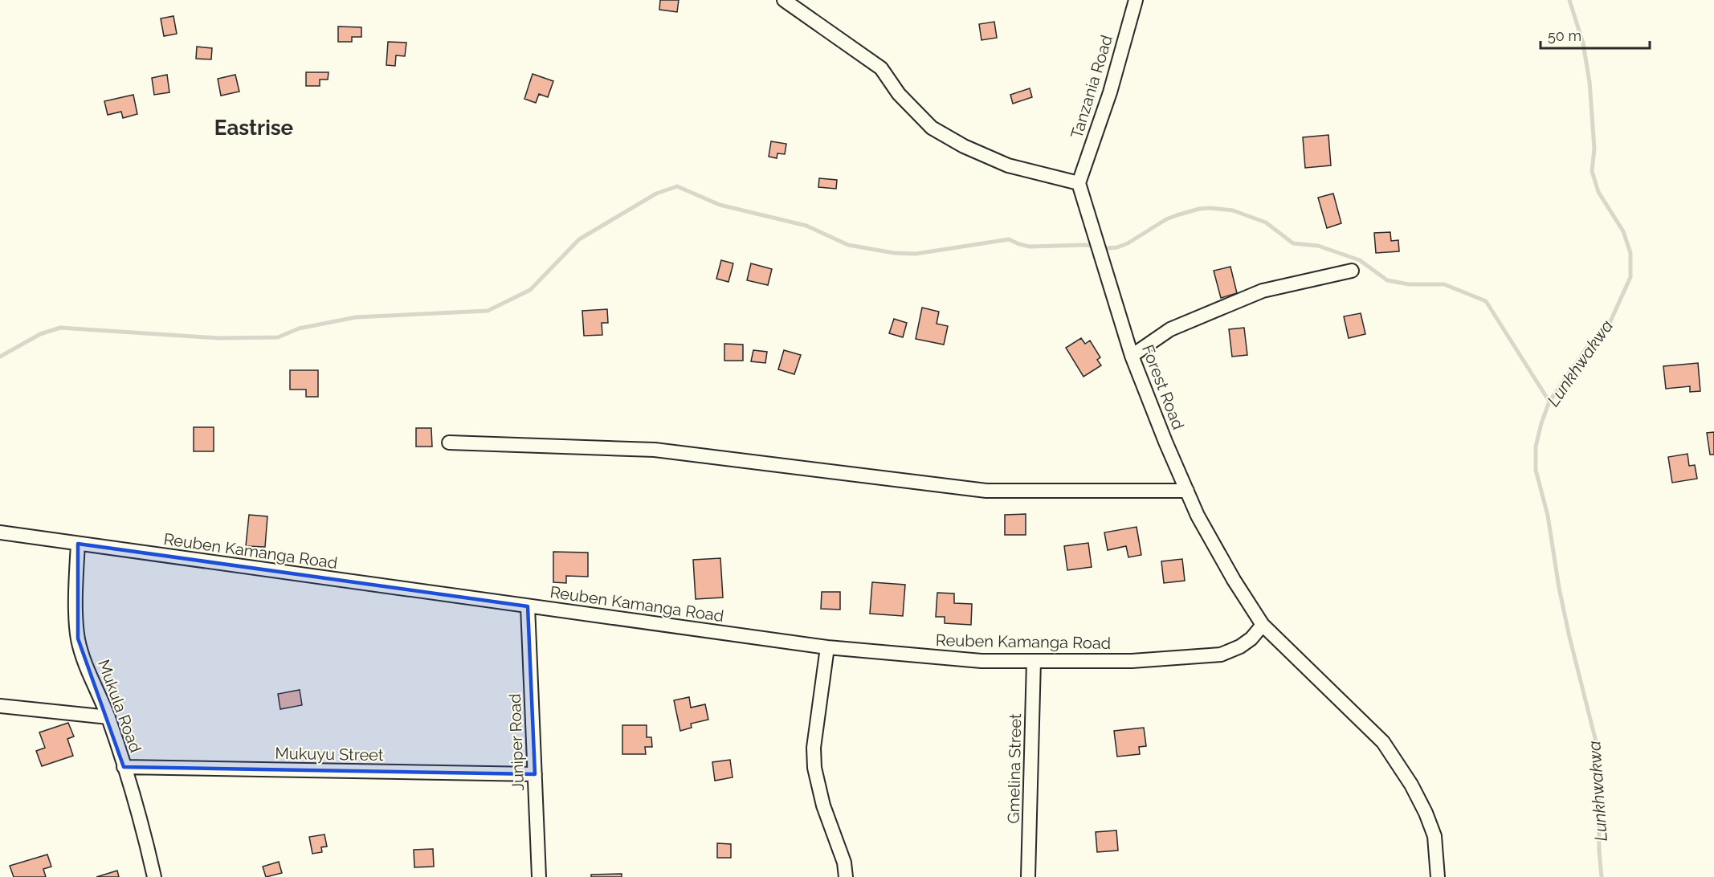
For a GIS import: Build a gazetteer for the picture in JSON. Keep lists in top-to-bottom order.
{
  "streets": {
    "street": [
      "Tanzania Road",
      "Forest Road",
      "Reuben Kamanga Road",
      "Mukula Road",
      "Juniper Road",
      "Mukuyu Street",
      "Gmelina Street"
    ]
  },
  "crossings": [
    ["Tanzania Road", "Forest Road"],
    ["Forest Road", "Reuben Kamanga Road"],
    ["Reuben Kamanga Road", "Mukula Road"],
    ["Reuben Kamanga Road", "Juniper Road"],
    ["Reuben Kamanga Road", "Gmelina Street"],
    ["Mukula Road", "Mukuyu Street"],
    ["Juniper Road", "Mukuyu Street"]
  ],
  "districts": ["Eastrise"],
  "water": ["Lunkhwakwa"],
  "scale_bar": "50 m"
}
